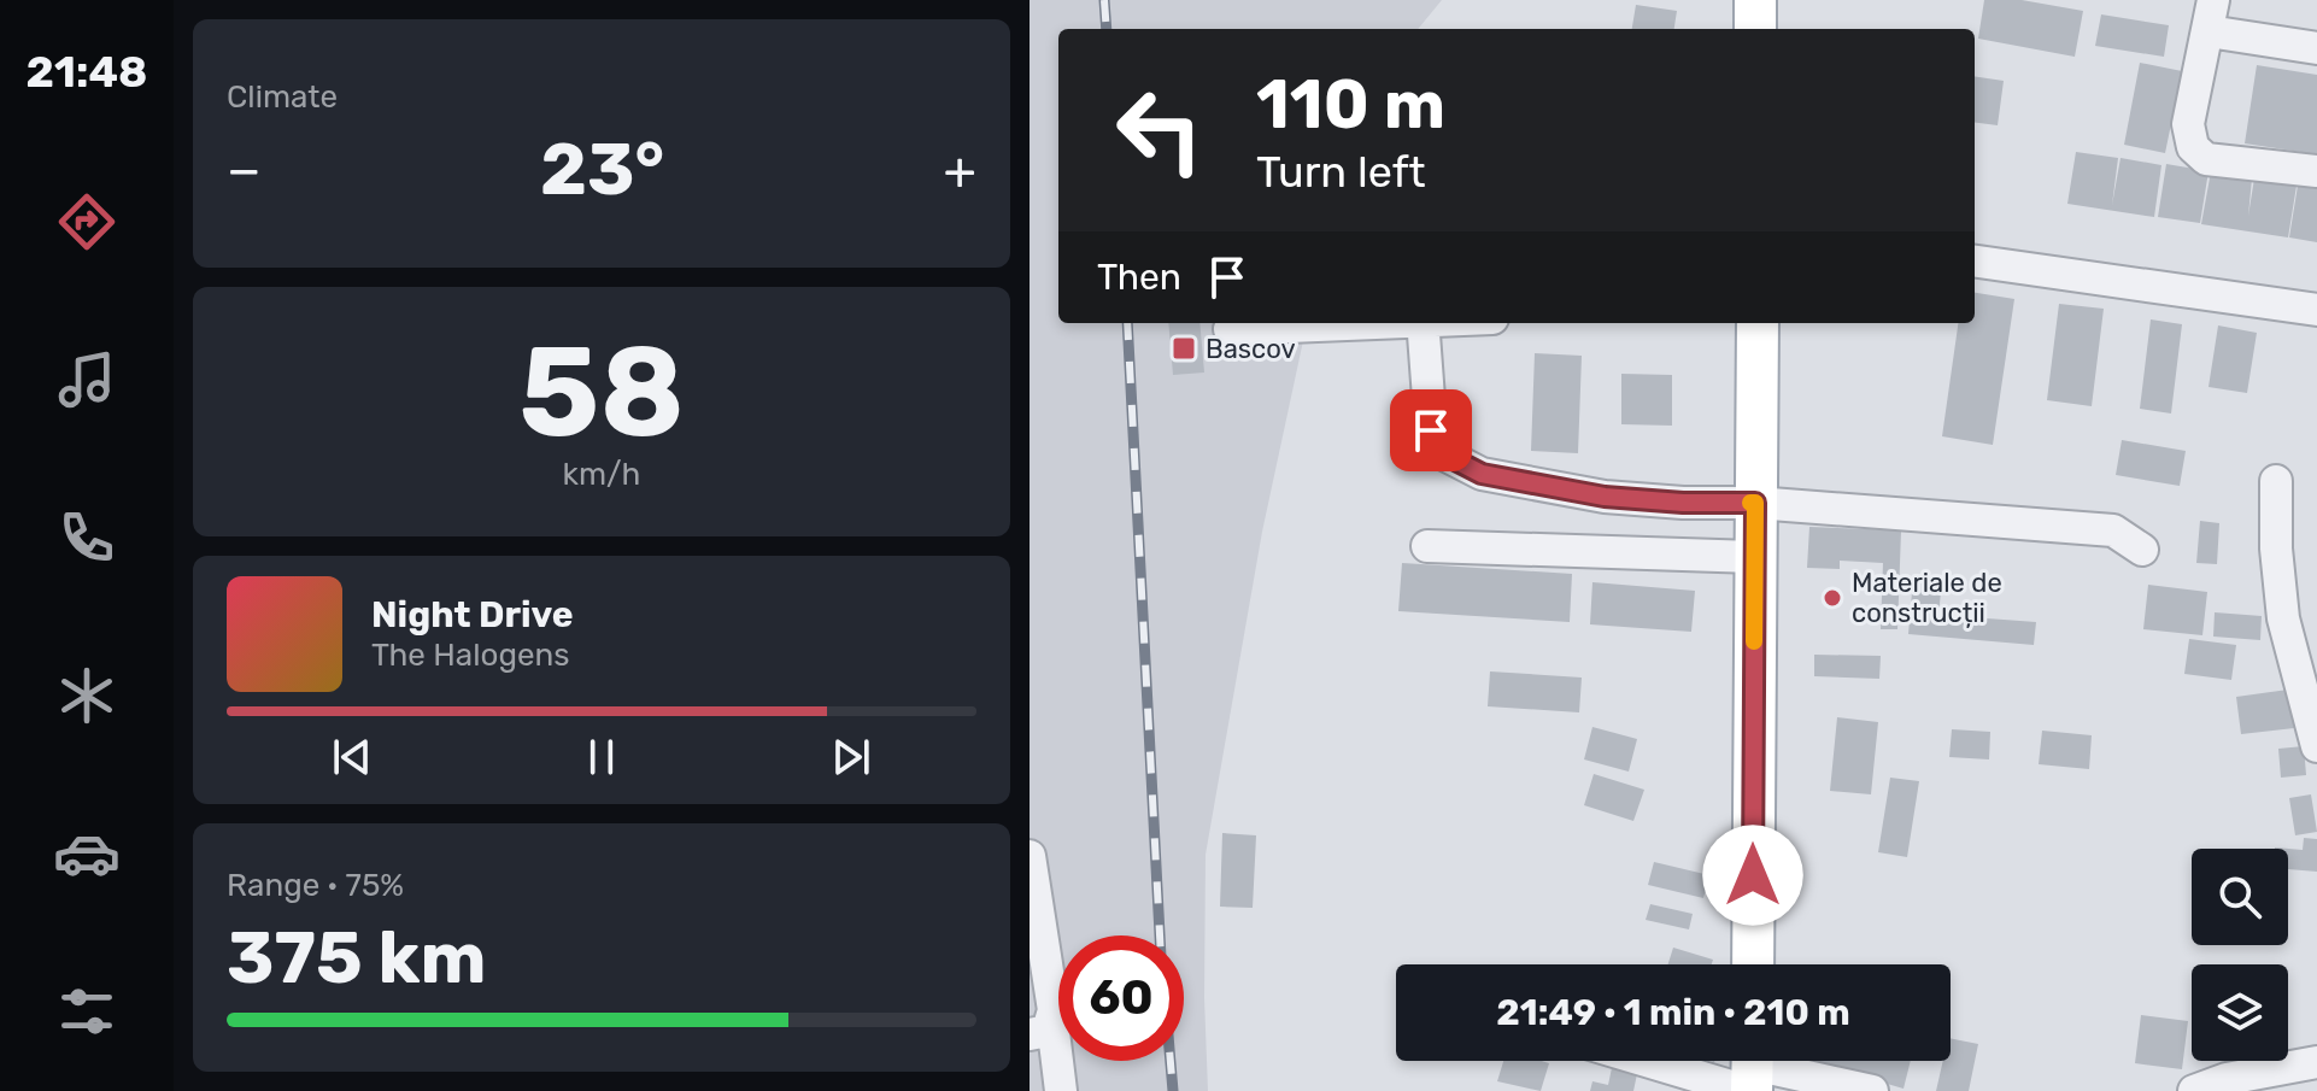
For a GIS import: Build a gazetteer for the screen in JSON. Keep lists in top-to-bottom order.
{
  "places": {
    "transit": ["Bascov"],
    "other": ["Materiale de construcții"]
  },
  "page": {
    "tabs": "21:48",
    "tile": [
      "Climate",
      ["58", "km/h"],
      ["Range · 75%", "375 km"]
    ],
    "turn": ["110 m", "Turn left"],
    "heat": ["−", "23°", "+"],
    "then": "Then",
    "song": ["Night Drive", "The Halogens"],
    "limit": "60",
    "trip": "21:49 · 1 min · 210 m"
  }
}
